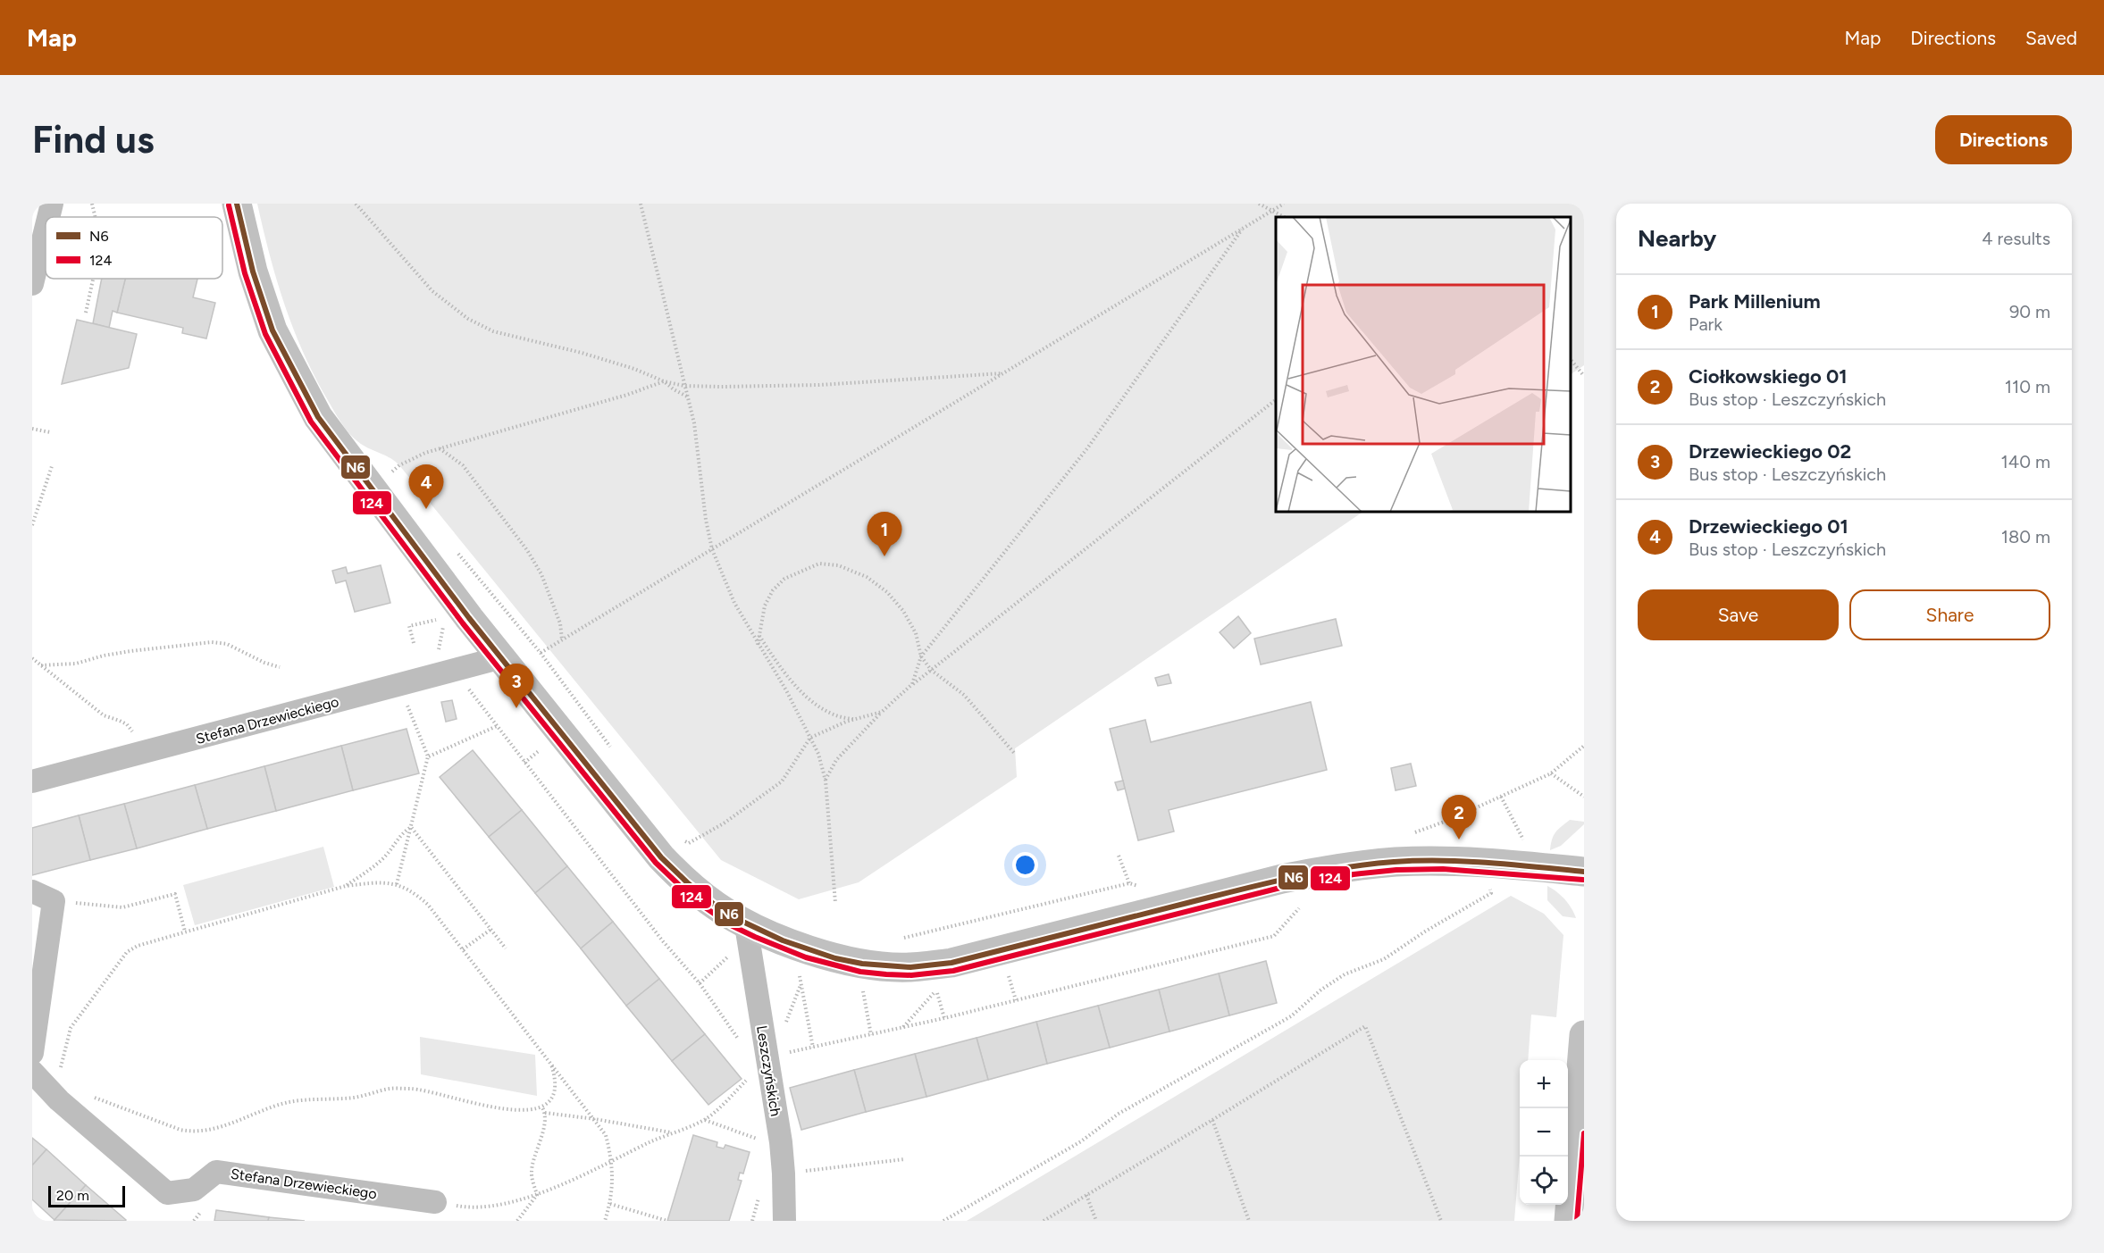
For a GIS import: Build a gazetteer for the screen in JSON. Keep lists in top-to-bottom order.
{
  "streets": {
    "street": ["Stefana Drzewieckiego", "Leszczyńskich"]
  },
  "lines": ["transit line N6", "transit line 124"],
  "legend": ["N6", "124"],
  "scale_bar": "20 m",
  "page": {
    "header": "Map",
    "nav": ["Map", "Directions", "Saved"],
    "buttons": [
      "Directions",
      ["Save", "Share"]
    ],
    "title": "Find us",
    "heading": ["Nearby", "4 results"],
    "list": [
      {
        "mark": "1",
        "name": "Park Millenium",
        "note": "Park",
        "value": "90 m"
      },
      {
        "mark": "2",
        "name": "Ciołkowskiego 01",
        "note": "Bus stop · Leszczyńskich",
        "value": "110 m"
      },
      {
        "mark": "3",
        "name": "Drzewieckiego 02",
        "note": "Bus stop · Leszczyńskich",
        "value": "140 m"
      },
      {
        "mark": "4",
        "name": "Drzewieckiego 01",
        "note": "Bus stop · Leszczyńskich",
        "value": "180 m"
      }
    ],
    "pins": [
      "4",
      "1",
      "3",
      "2"
    ],
    "map_buttons": ["+", "−"],
    "scale": "20 m"
  }
}
